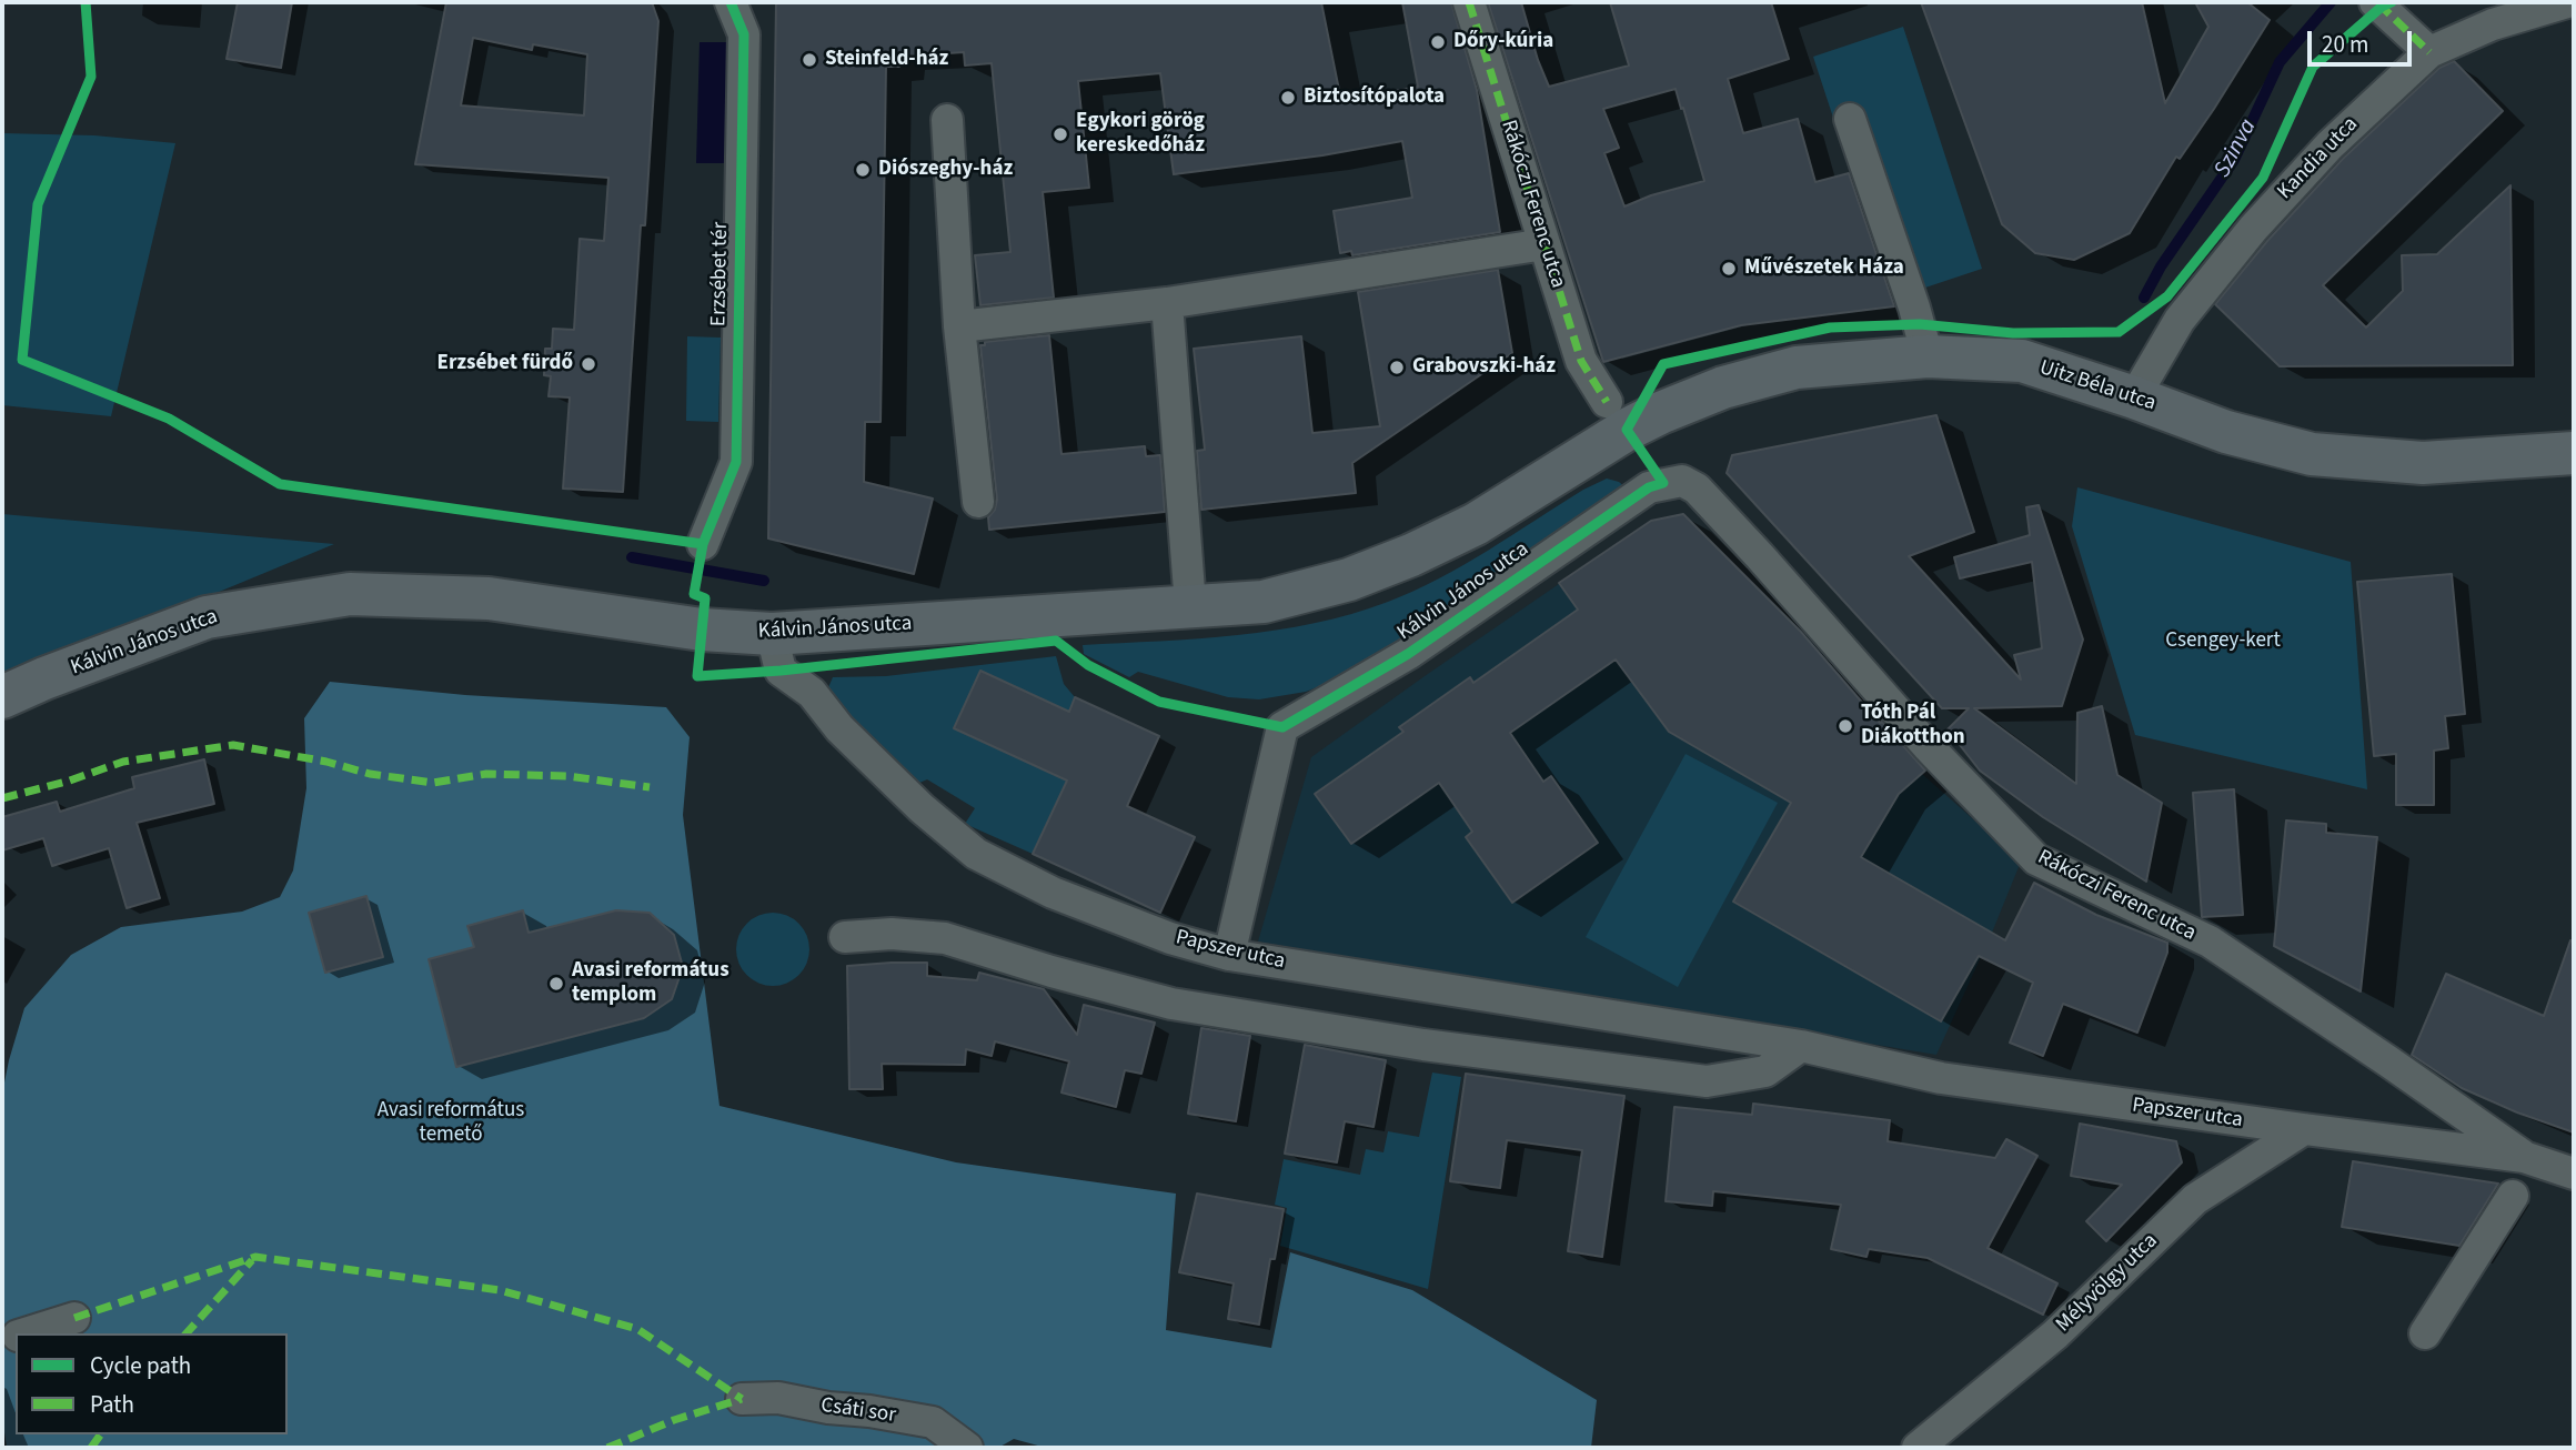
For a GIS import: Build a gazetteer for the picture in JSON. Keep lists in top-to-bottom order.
{
  "streets": {
    "street": [
      "Kandia utca",
      "Rákóczi Ferenc utca",
      "Erzsébet tér",
      "Uitz Béla utca",
      "Kálvin János utca",
      "Papszer utca",
      "Mélyvölgy utca",
      "Csáti sor"
    ]
  },
  "crossings": [
    ["Kandia utca", "Uitz Béla utca"],
    ["Rákóczi Ferenc utca", "Uitz Béla utca"],
    ["Rákóczi Ferenc utca", "Kálvin János utca"],
    ["Rákóczi Ferenc utca", "Papszer utca"],
    ["Uitz Béla utca", "Kálvin János utca"],
    ["Kálvin János utca", "Papszer utca"],
    ["Papszer utca", "Mélyvölgy utca"]
  ],
  "water": ["Szinva"],
  "parks": ["Csengey-kert", "Avasi református temető"],
  "places": [
    "Dőry-kúria",
    "Steinfeld-ház",
    "Biztosítópalota",
    "Egykori görög kereskedőház",
    "Diószeghy-ház",
    "Művészetek Háza",
    "Erzsébet fürdő",
    "Grabovszki-ház",
    "Tóth Pál Diákotthon",
    "Avasi református templom"
  ],
  "legend": ["Cycle path", "Path"],
  "scale_bar": "20 m"
}
